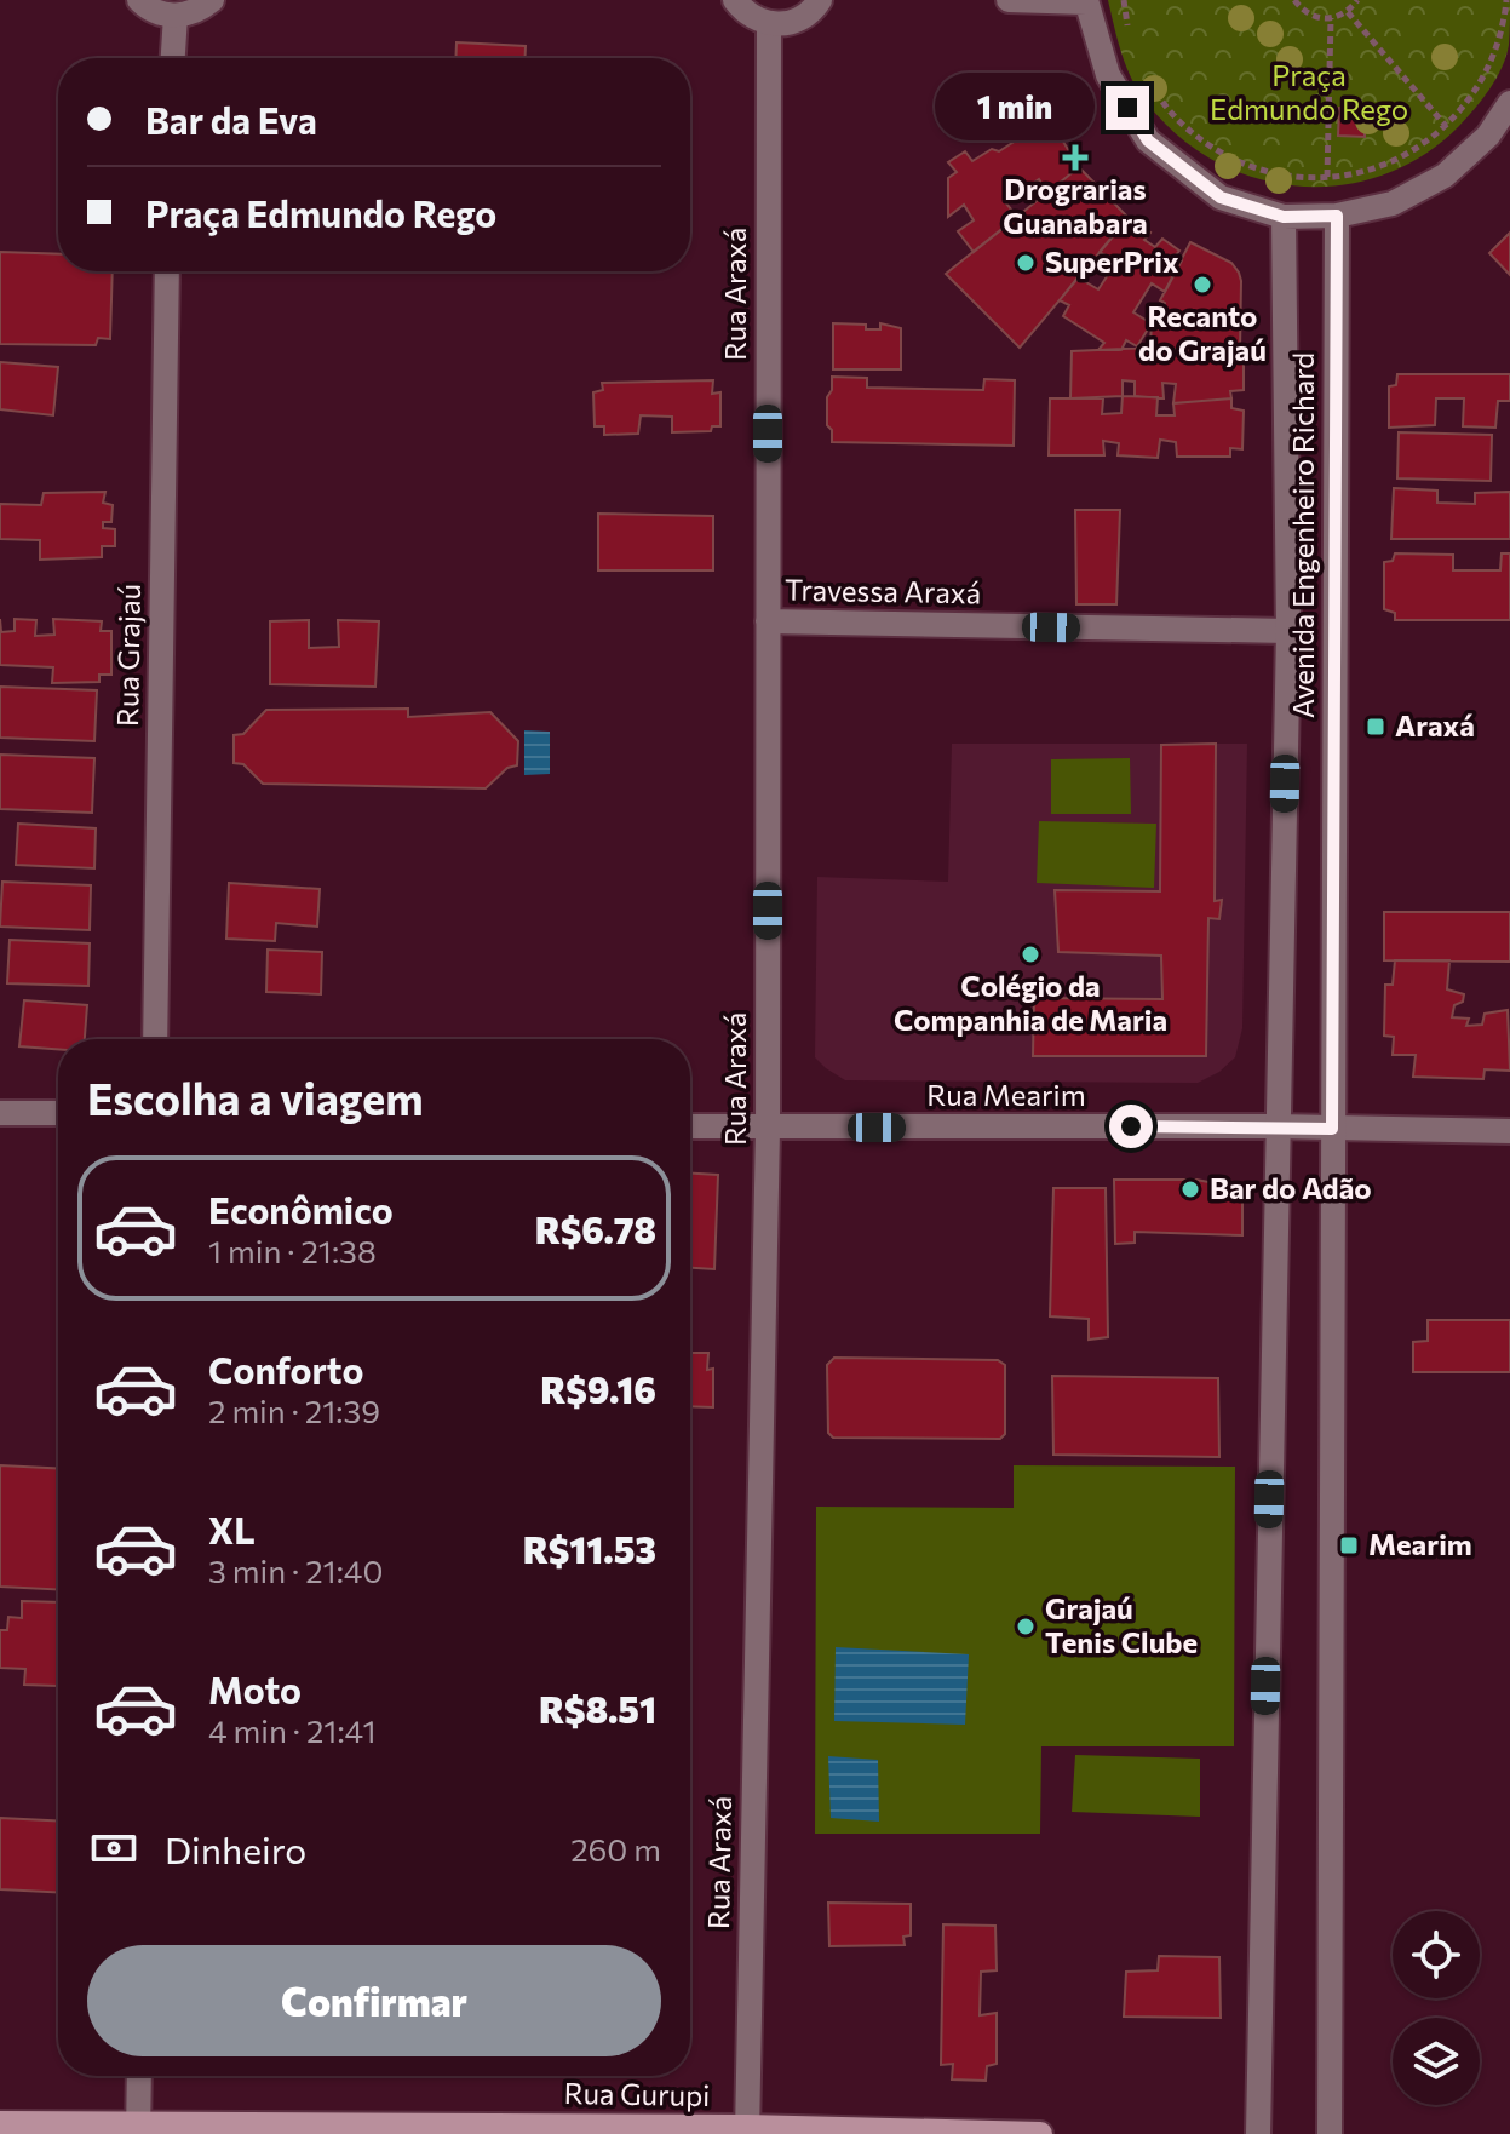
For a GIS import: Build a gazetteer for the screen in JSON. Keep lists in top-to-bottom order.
{
  "streets": {
    "main road": ["Rua Gurupi"],
    "street": [
      "Rua Araxá",
      "Avenida Engenheiro Richard",
      "Travessa Araxá",
      "Rua Grajaú",
      "Rua Mearim"
    ]
  },
  "crossings": [
    ["Rua Araxá", "Travessa Araxá"],
    ["Rua Araxá", "Rua Mearim"],
    ["Rua Araxá", "Rua Gurupi"],
    ["Avenida Engenheiro Richard", "Travessa Araxá"],
    ["Avenida Engenheiro Richard", "Rua Mearim"]
  ],
  "parks": ["Praça Edmundo Rego"],
  "places": {
    "health": ["Drograrias Guanabara"],
    "other": [
      "SuperPrix",
      "Recanto do Grajaú",
      "Colégio da Companhia de Maria",
      "Bar do Adão",
      "Grajaú Tenis Clube"
    ],
    "transit": ["Araxá", "Mearim"]
  },
  "page": {
    "banner": ["Bar da Eva", "Praça Edmundo Rego"],
    "bubble": "1 min",
    "heading": "Escolha a viagem",
    "list": [
      {
        "name": "Econômico",
        "note": "1 min · 21:38",
        "value": "R$6.78"
      },
      {
        "name": "Conforto",
        "note": "2 min · 21:39",
        "value": "R$9.16"
      },
      {
        "name": "XL",
        "note": "3 min · 21:40",
        "value": "R$11.53"
      },
      {
        "name": "Moto",
        "note": "4 min · 21:41",
        "value": "R$8.51"
      }
    ],
    "pay": ["Dinheiro", "260 m"],
    "buttons": "Confirmar"
  }
}
